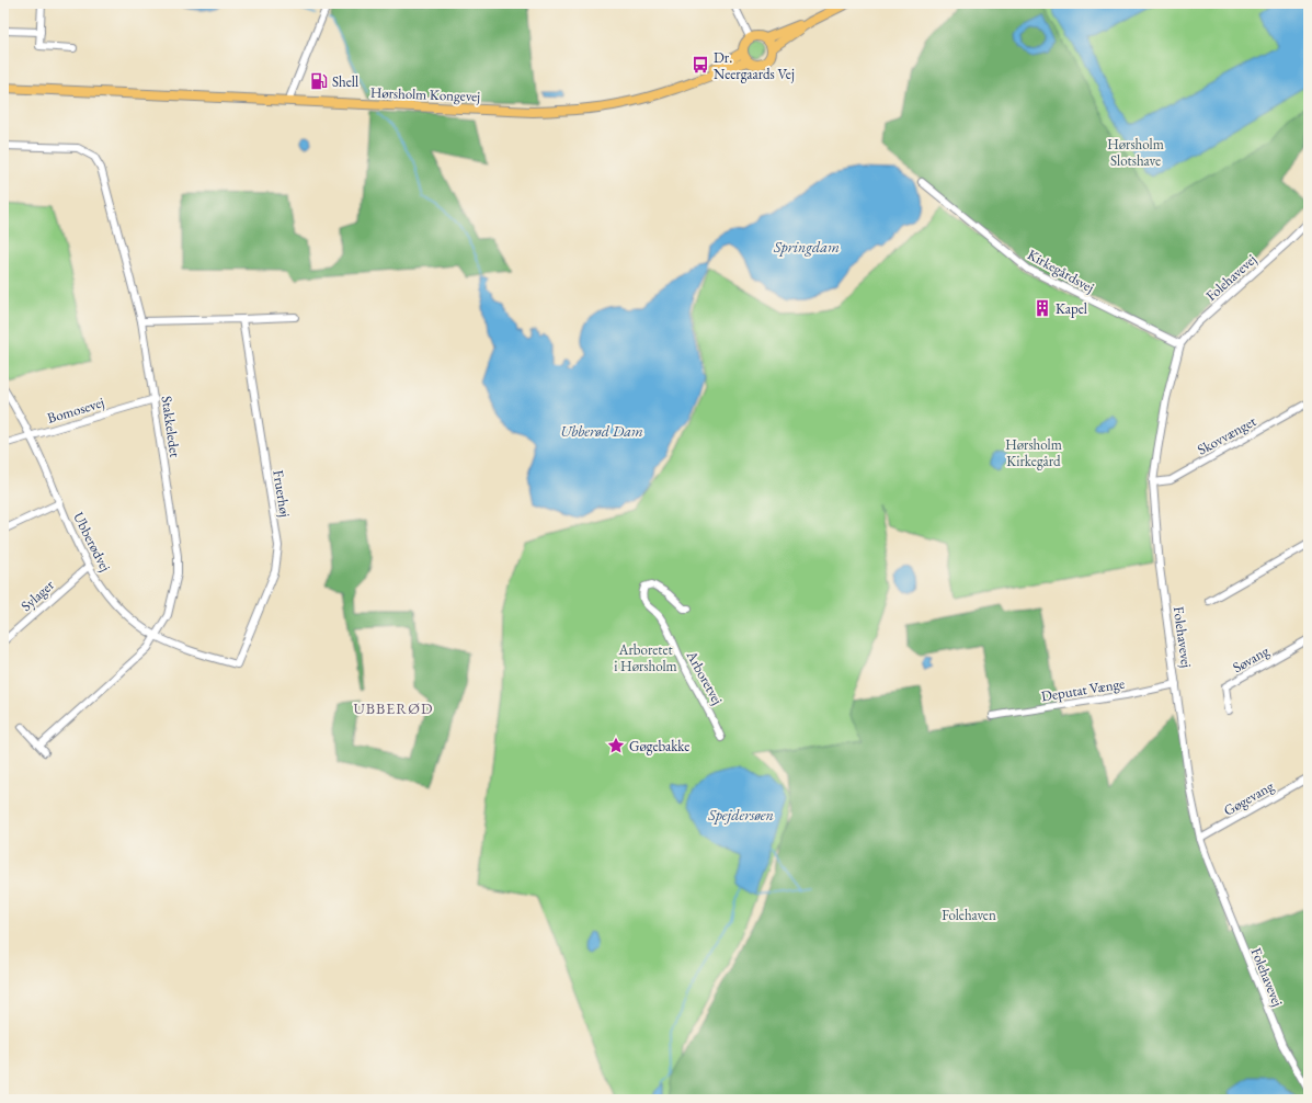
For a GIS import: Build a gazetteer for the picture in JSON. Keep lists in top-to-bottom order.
{
  "streets": {
    "main road": ["Hørsholm Kongevej"],
    "street": [
      "Kirkegårdsvej",
      "Folehavevej",
      "Bomosevej",
      "Stakkeledet",
      "Skovvænget",
      "Fruerhøj",
      "Ubberødvej",
      "Sylager",
      "Søvang",
      "Arboretvej",
      "Deputat Vænge",
      "Gøgevang"
    ]
  },
  "crossings": [
    ["Kirkegårdsvej", "Folehavevej"],
    ["Folehavevej", "Skovvænget"],
    ["Folehavevej", "Deputat Vænge"],
    ["Folehavevej", "Gøgevang"],
    ["Bomosevej", "Stakkeledet"],
    ["Bomosevej", "Ubberødvej"],
    ["Stakkeledet", "Ubberødvej"],
    ["Fruerhøj", "Ubberødvej"],
    ["Ubberødvej", "Sylager"]
  ],
  "districts": ["UBBERØD"],
  "water": ["Springdam", "Ubberød Dam", "Spejdersøen"],
  "parks": [
    "Hørsholm Slotshave",
    "Hørsholm Kirkegård",
    "Arboretet i Hørsholm",
    "Folehaven"
  ],
  "places": {
    "bus stop": ["Dr. Neergaards Vej"],
    "fuel station": ["Shell"],
    "building": ["Kapel"],
    "place": ["Gøgebakke"]
  }
}
